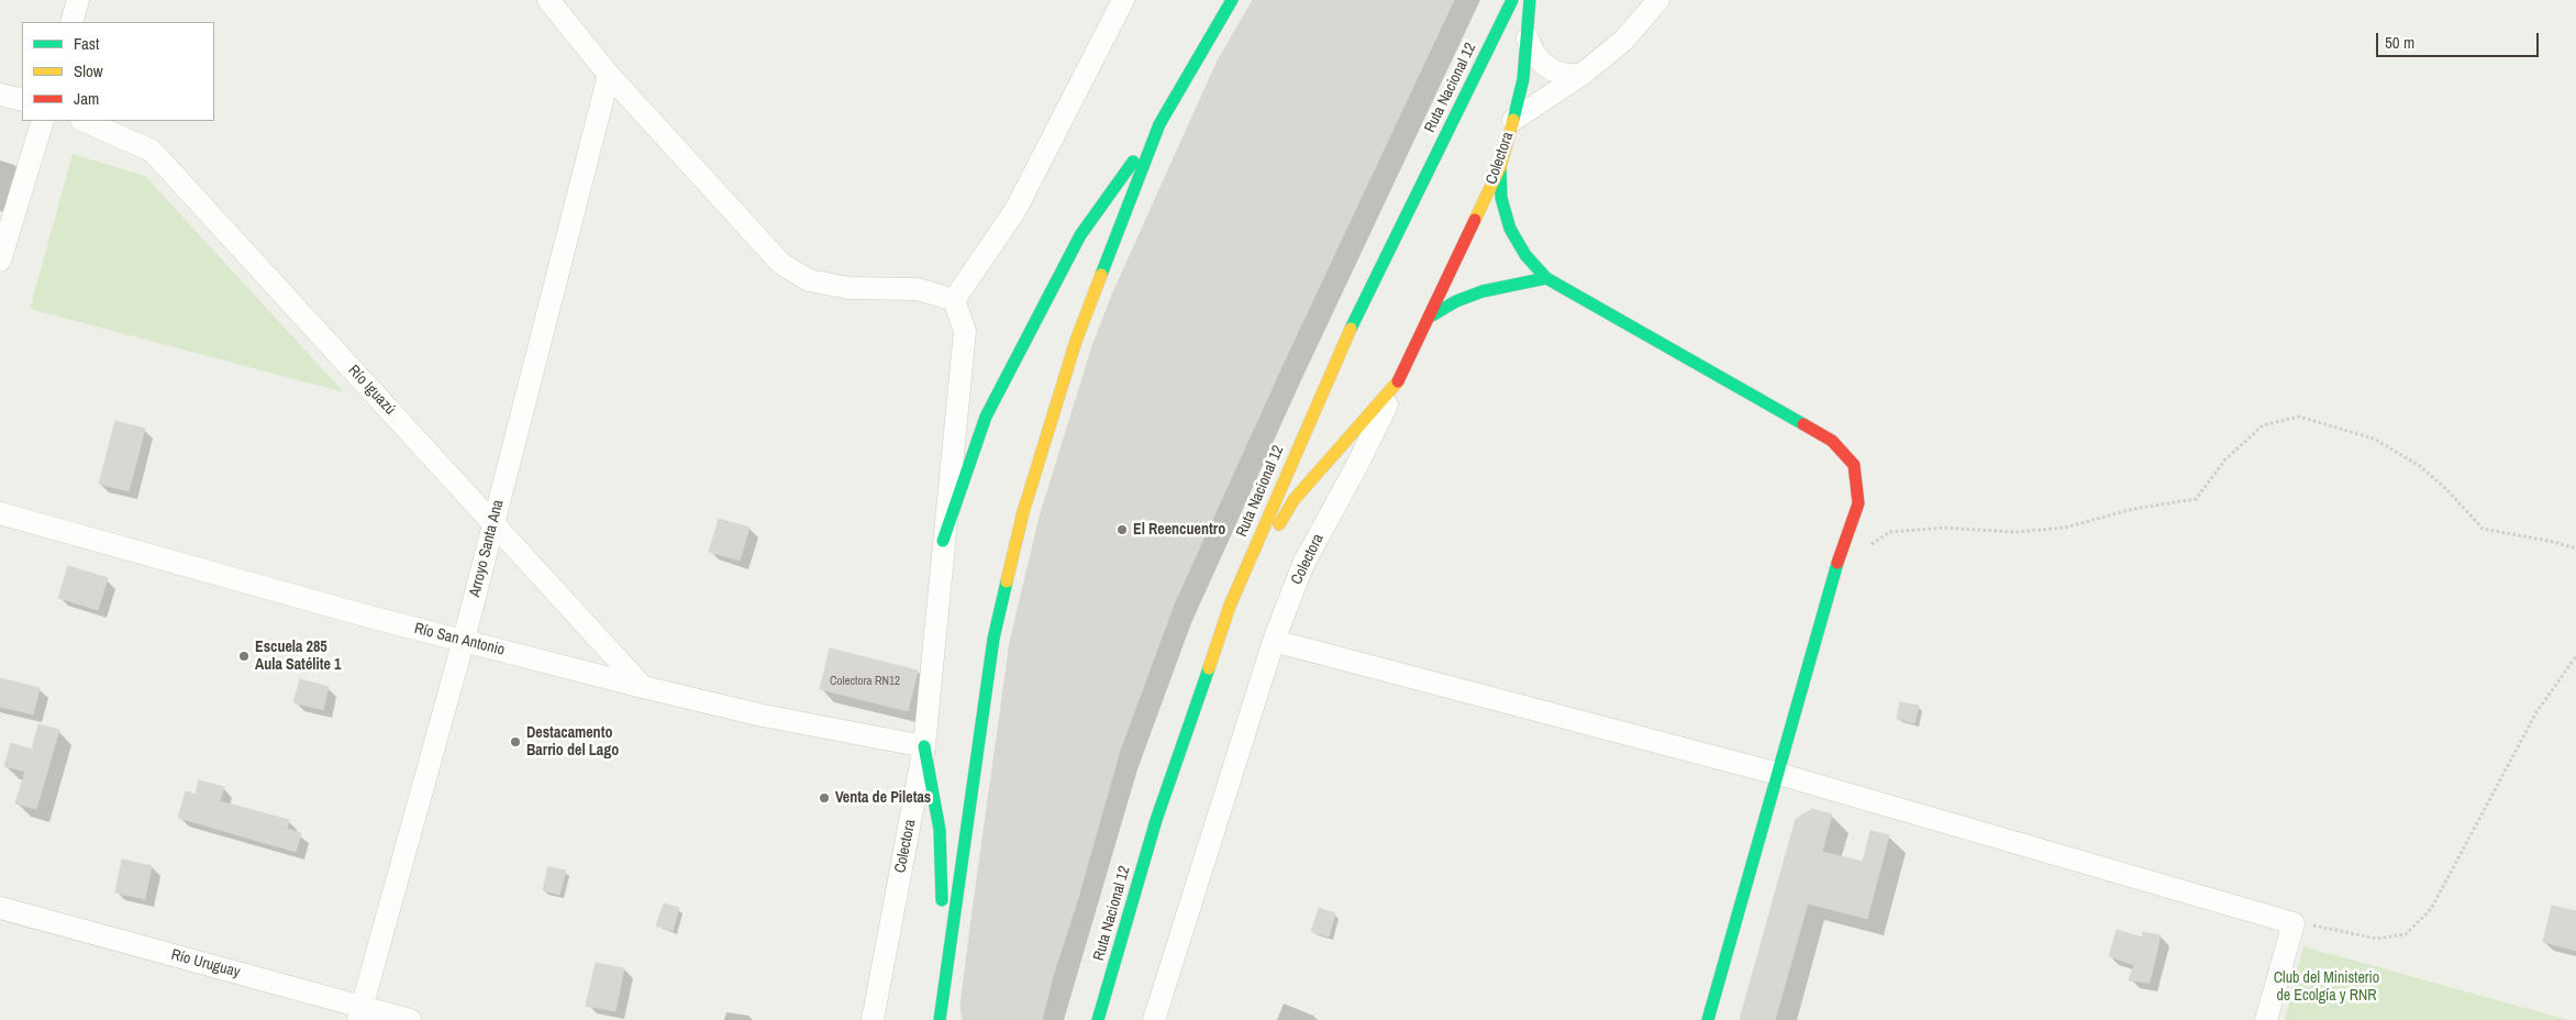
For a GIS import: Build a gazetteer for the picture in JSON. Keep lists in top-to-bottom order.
{
  "streets": {
    "main road": ["Ruta Nacional 12", "Colectora"],
    "street": [
      "Río Iguazú",
      "Arroyo Santa Ana",
      "Río San Antonio",
      "Río Uruguay"
    ]
  },
  "crossings": [
    ["Colectora", "Río San Antonio"],
    ["Río Iguazú", "Arroyo Santa Ana"],
    ["Río Iguazú", "Río San Antonio"],
    ["Arroyo Santa Ana", "Río San Antonio"],
    ["Arroyo Santa Ana", "Río Uruguay"]
  ],
  "parks": ["Club del Ministerio de Ecolgía y RNR"],
  "places": [
    "El Reencuentro",
    "Escuela 285 Aula Satélite 1",
    "Destacamento Barrio del Lago",
    "Venta de Piletas"
  ],
  "house_numbers": ["Colectora RN12"],
  "legend": ["Fast", "Slow", "Jam"],
  "scale_bar": "50 m"
}
